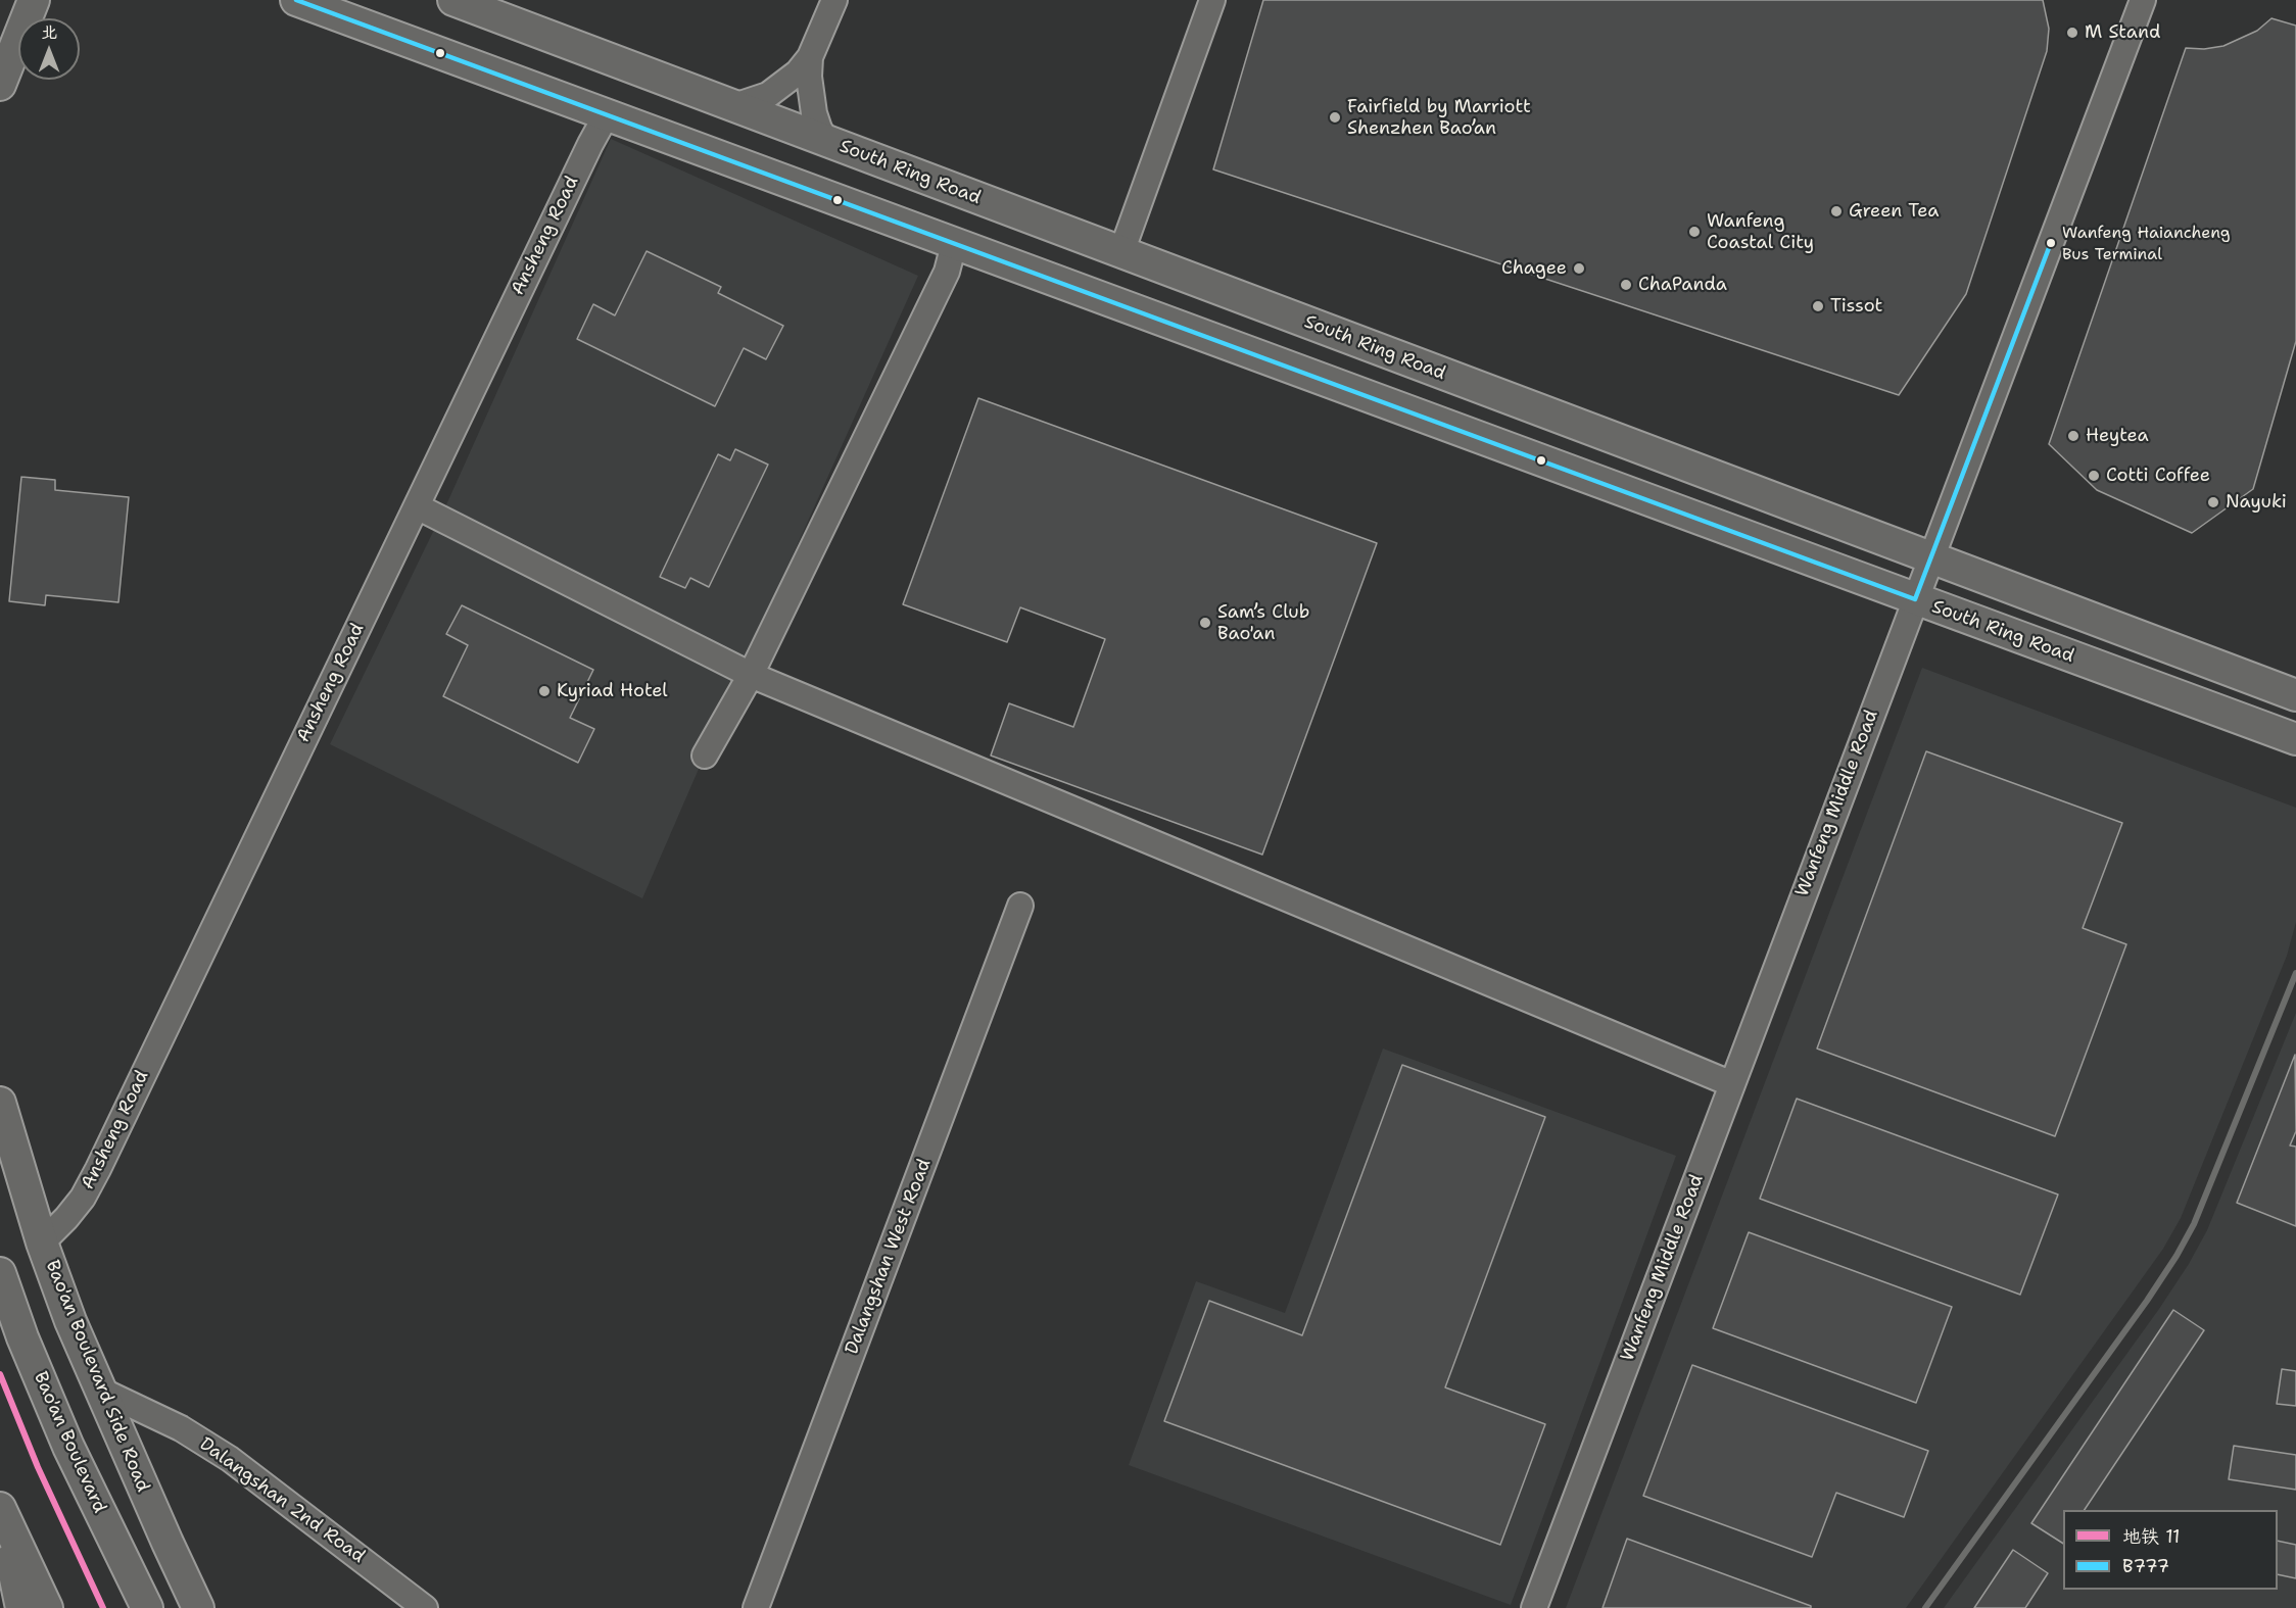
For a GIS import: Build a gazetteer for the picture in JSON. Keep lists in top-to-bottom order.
{
  "streets": {
    "main road": ["South Ring Road", "Bao'an Boulevard Side Road", "Bao'an Boulevard"],
    "street": [
      "Ansheng Road",
      "Wanfeng Middle Road",
      "Dalangshan West Road",
      "Dalangshan 2nd Road"
    ]
  },
  "crossings": [
    ["South Ring Road", "Ansheng Road"],
    ["South Ring Road", "Wanfeng Middle Road"],
    ["Ansheng Road", "Bao'an Boulevard Side Road"],
    ["Bao'an Boulevard Side Road", "Dalangshan 2nd Road"]
  ],
  "places": [
    "M Stand",
    "Fairfield by Marriott Shenzhen Bao’an",
    "Green Tea",
    "Wanfeng Coastal City",
    "Wanfeng Haiancheng Bus Terminal",
    "Chagee",
    "ChaPanda",
    "Tissot",
    "Heytea",
    "Cotti Coffee",
    "Nayuki",
    "Sam’s Club Bao'an",
    "Kyriad Hotel"
  ],
  "lines": ["transit line B777", "metro line 11"],
  "legend": ["地铁 11", "B777"],
  "north": "top"
}
